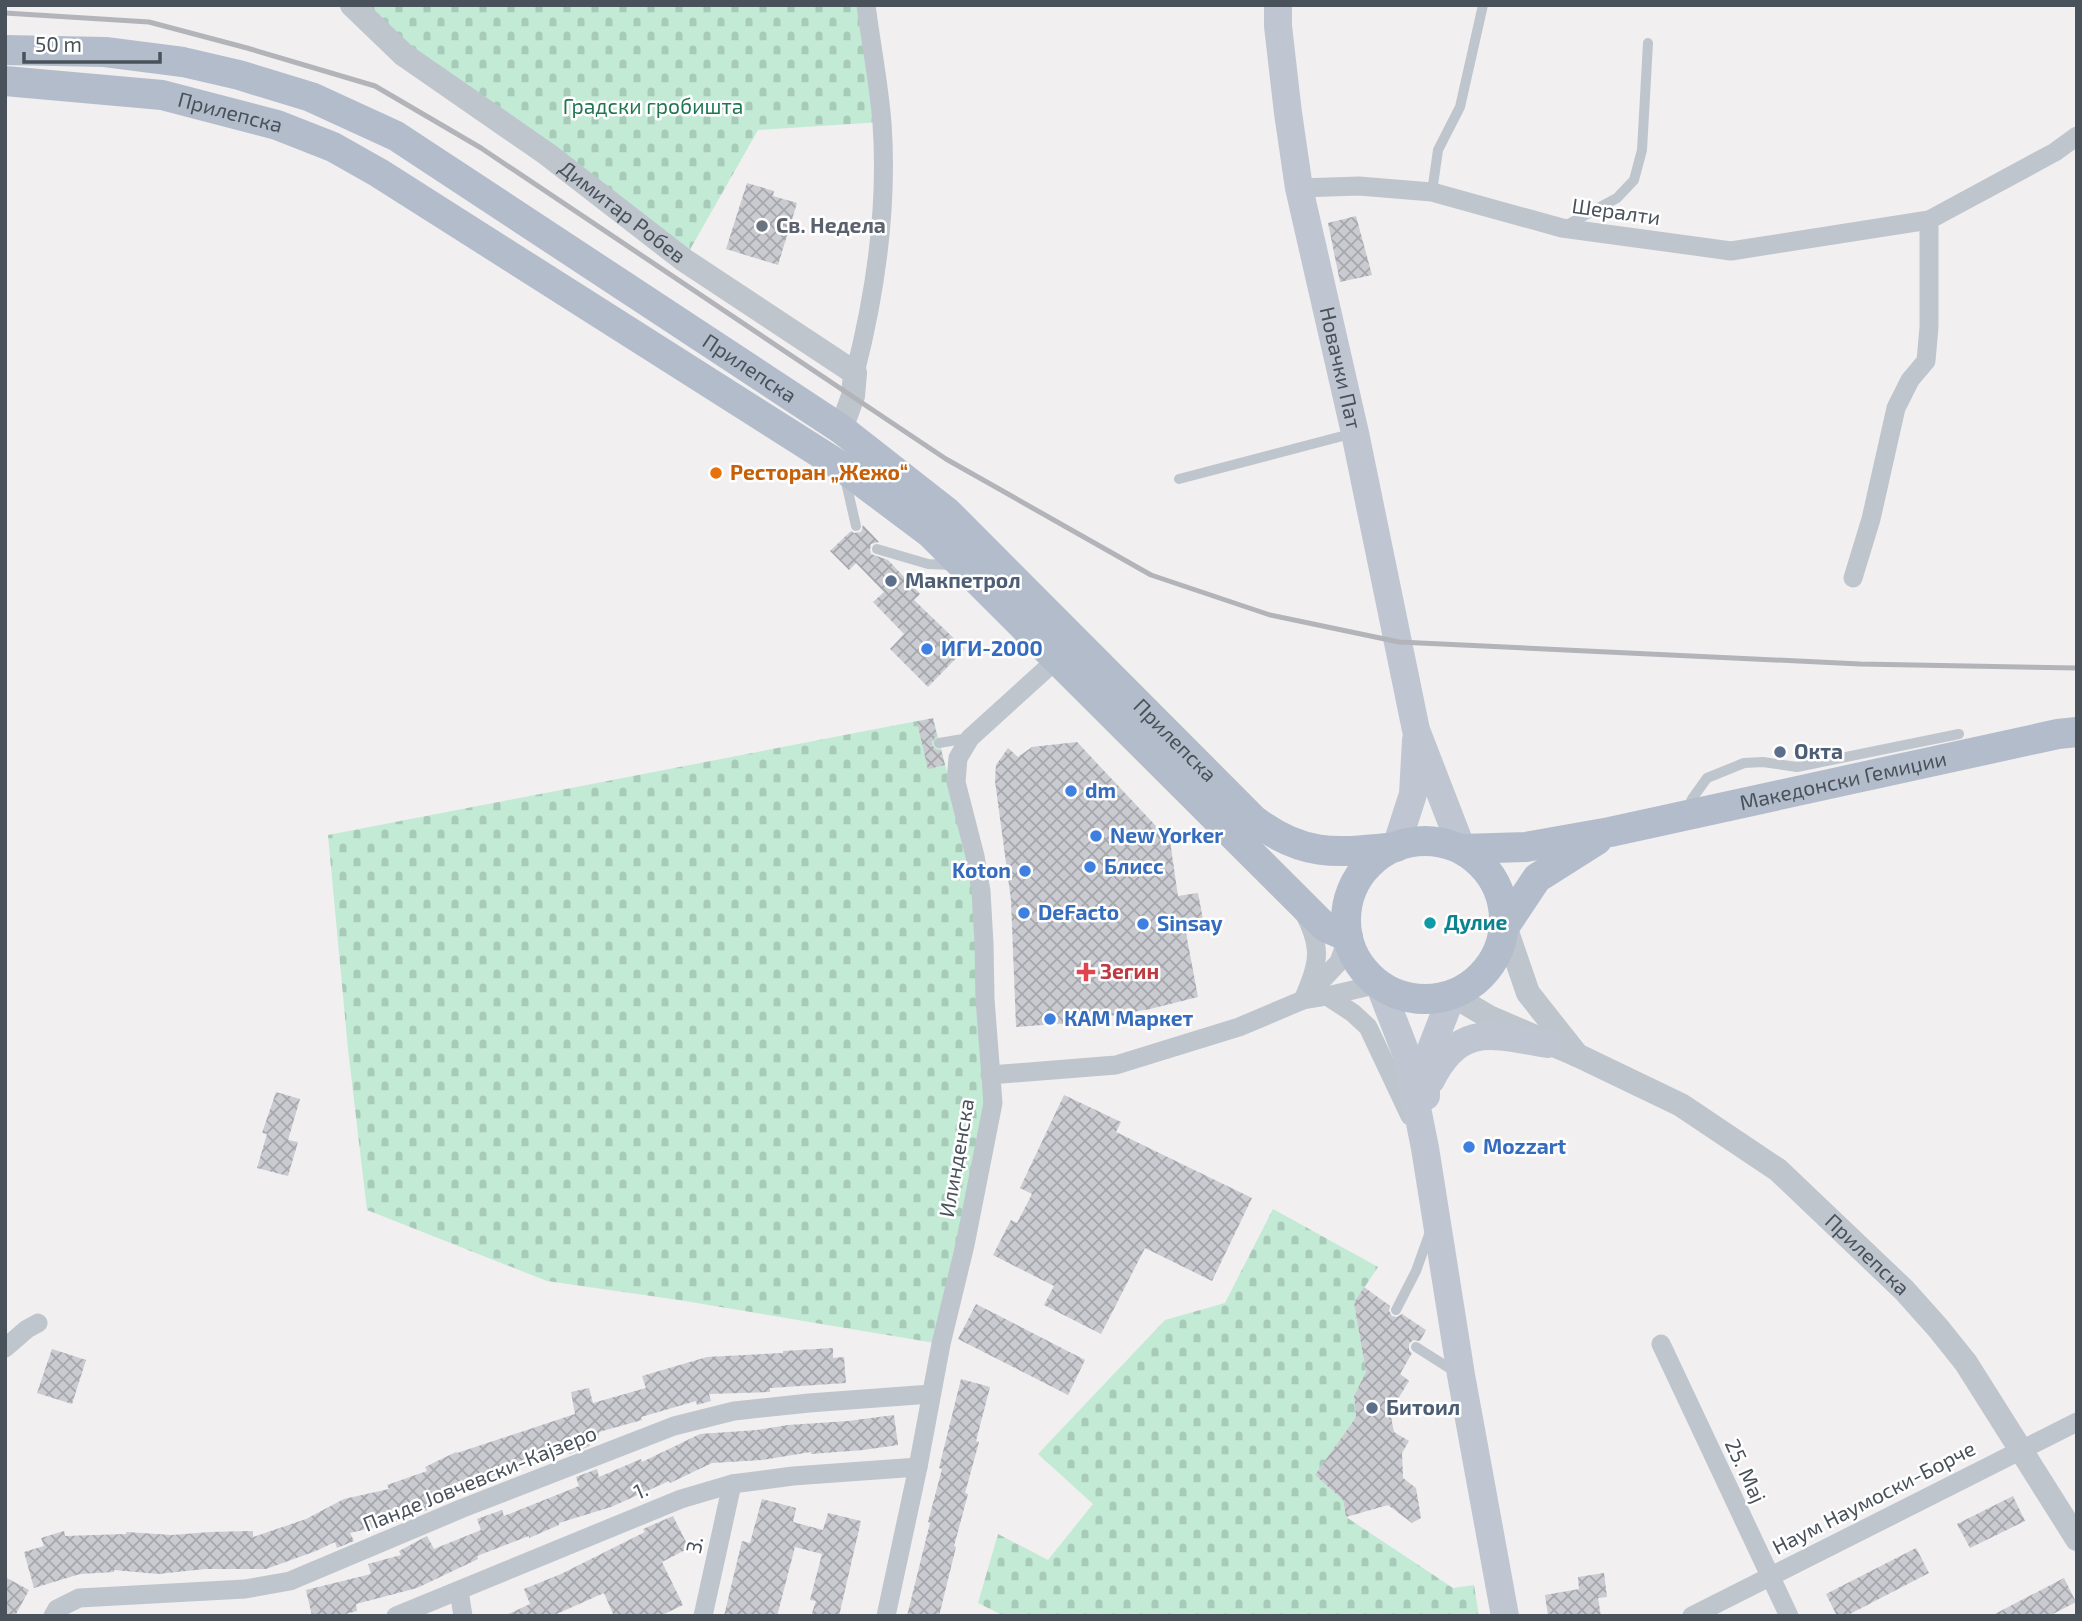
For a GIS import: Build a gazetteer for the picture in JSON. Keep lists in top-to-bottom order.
{
  "streets": {
    "main road": ["Прилепска", "Новачки Пат", "Македонски Гемиџии"],
    "street": [
      "Димитар Робев",
      "Шералти",
      "Илинденска",
      "25. Мај",
      "Панде Јовчевски-Кајзеро",
      "1.",
      "Наум Наумоски-Борче",
      "3."
    ]
  },
  "crossings": [
    ["Прилепска", "Македонски Гемиџии"],
    ["Прилепска", "Илинденска"],
    ["Прилепска", "Наум Наумоски-Борче"],
    ["Шералти", "Новачки Пат"],
    ["Илинденска", "Панде Јовчевски-Кајзеро"],
    ["Илинденска", "1."],
    ["25. Мај", "Наум Наумоски-Борче"],
    ["1.", "3."]
  ],
  "parks": ["Градски гробишта"],
  "places": {
    "other": [
      "Св. Недела",
      "Ресторан „Жежо“",
      "Макпетрол",
      "ИГИ-2000",
      "Окта",
      "dm",
      "New Yorker",
      "Блисс",
      "Koton",
      "DeFacto",
      "Дулие",
      "Sinsay",
      "КАМ Маркет",
      "Mozzart",
      "Битоил"
    ],
    "health": ["Зегин"]
  },
  "scale_bar": "50 m"
}
